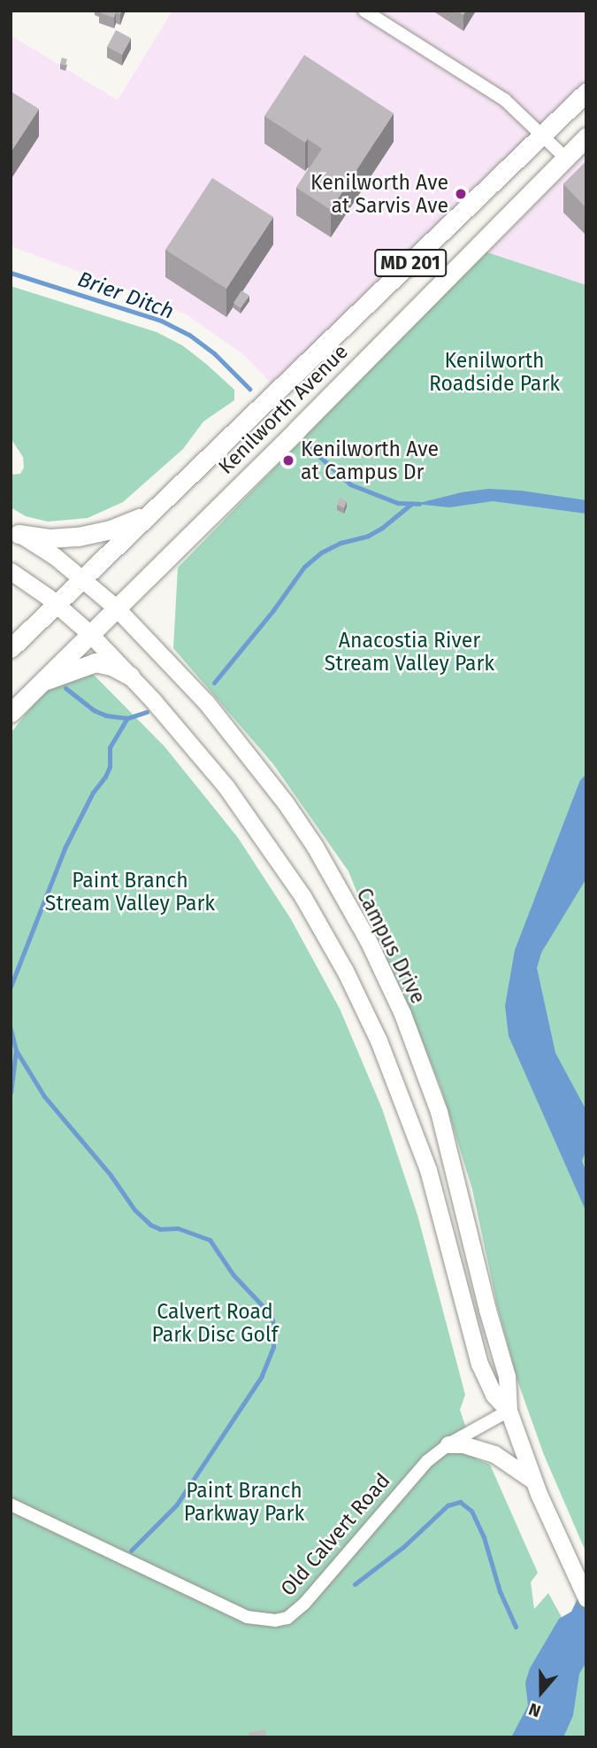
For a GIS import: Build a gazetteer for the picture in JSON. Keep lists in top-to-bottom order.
{
  "streets": {
    "main road": ["MD 201", "Kenilworth Avenue", "Campus Drive"],
    "street": ["Old Calvert Road"]
  },
  "crossings": [
    ["Kenilworth Avenue", "Campus Drive"],
    ["Campus Drive", "Old Calvert Road"]
  ],
  "water": ["Brier Ditch"],
  "parks": [
    "Kenilworth Roadside Park",
    "Anacostia River Stream Valley Park",
    "Paint Branch Stream Valley Park",
    "Calvert Road Park Disc Golf",
    "Paint Branch Parkway Park"
  ],
  "places": ["Kenilworth Ave at Sarvis Ave", "Kenilworth Ave at Campus Dr"],
  "north": "bottom"
}
